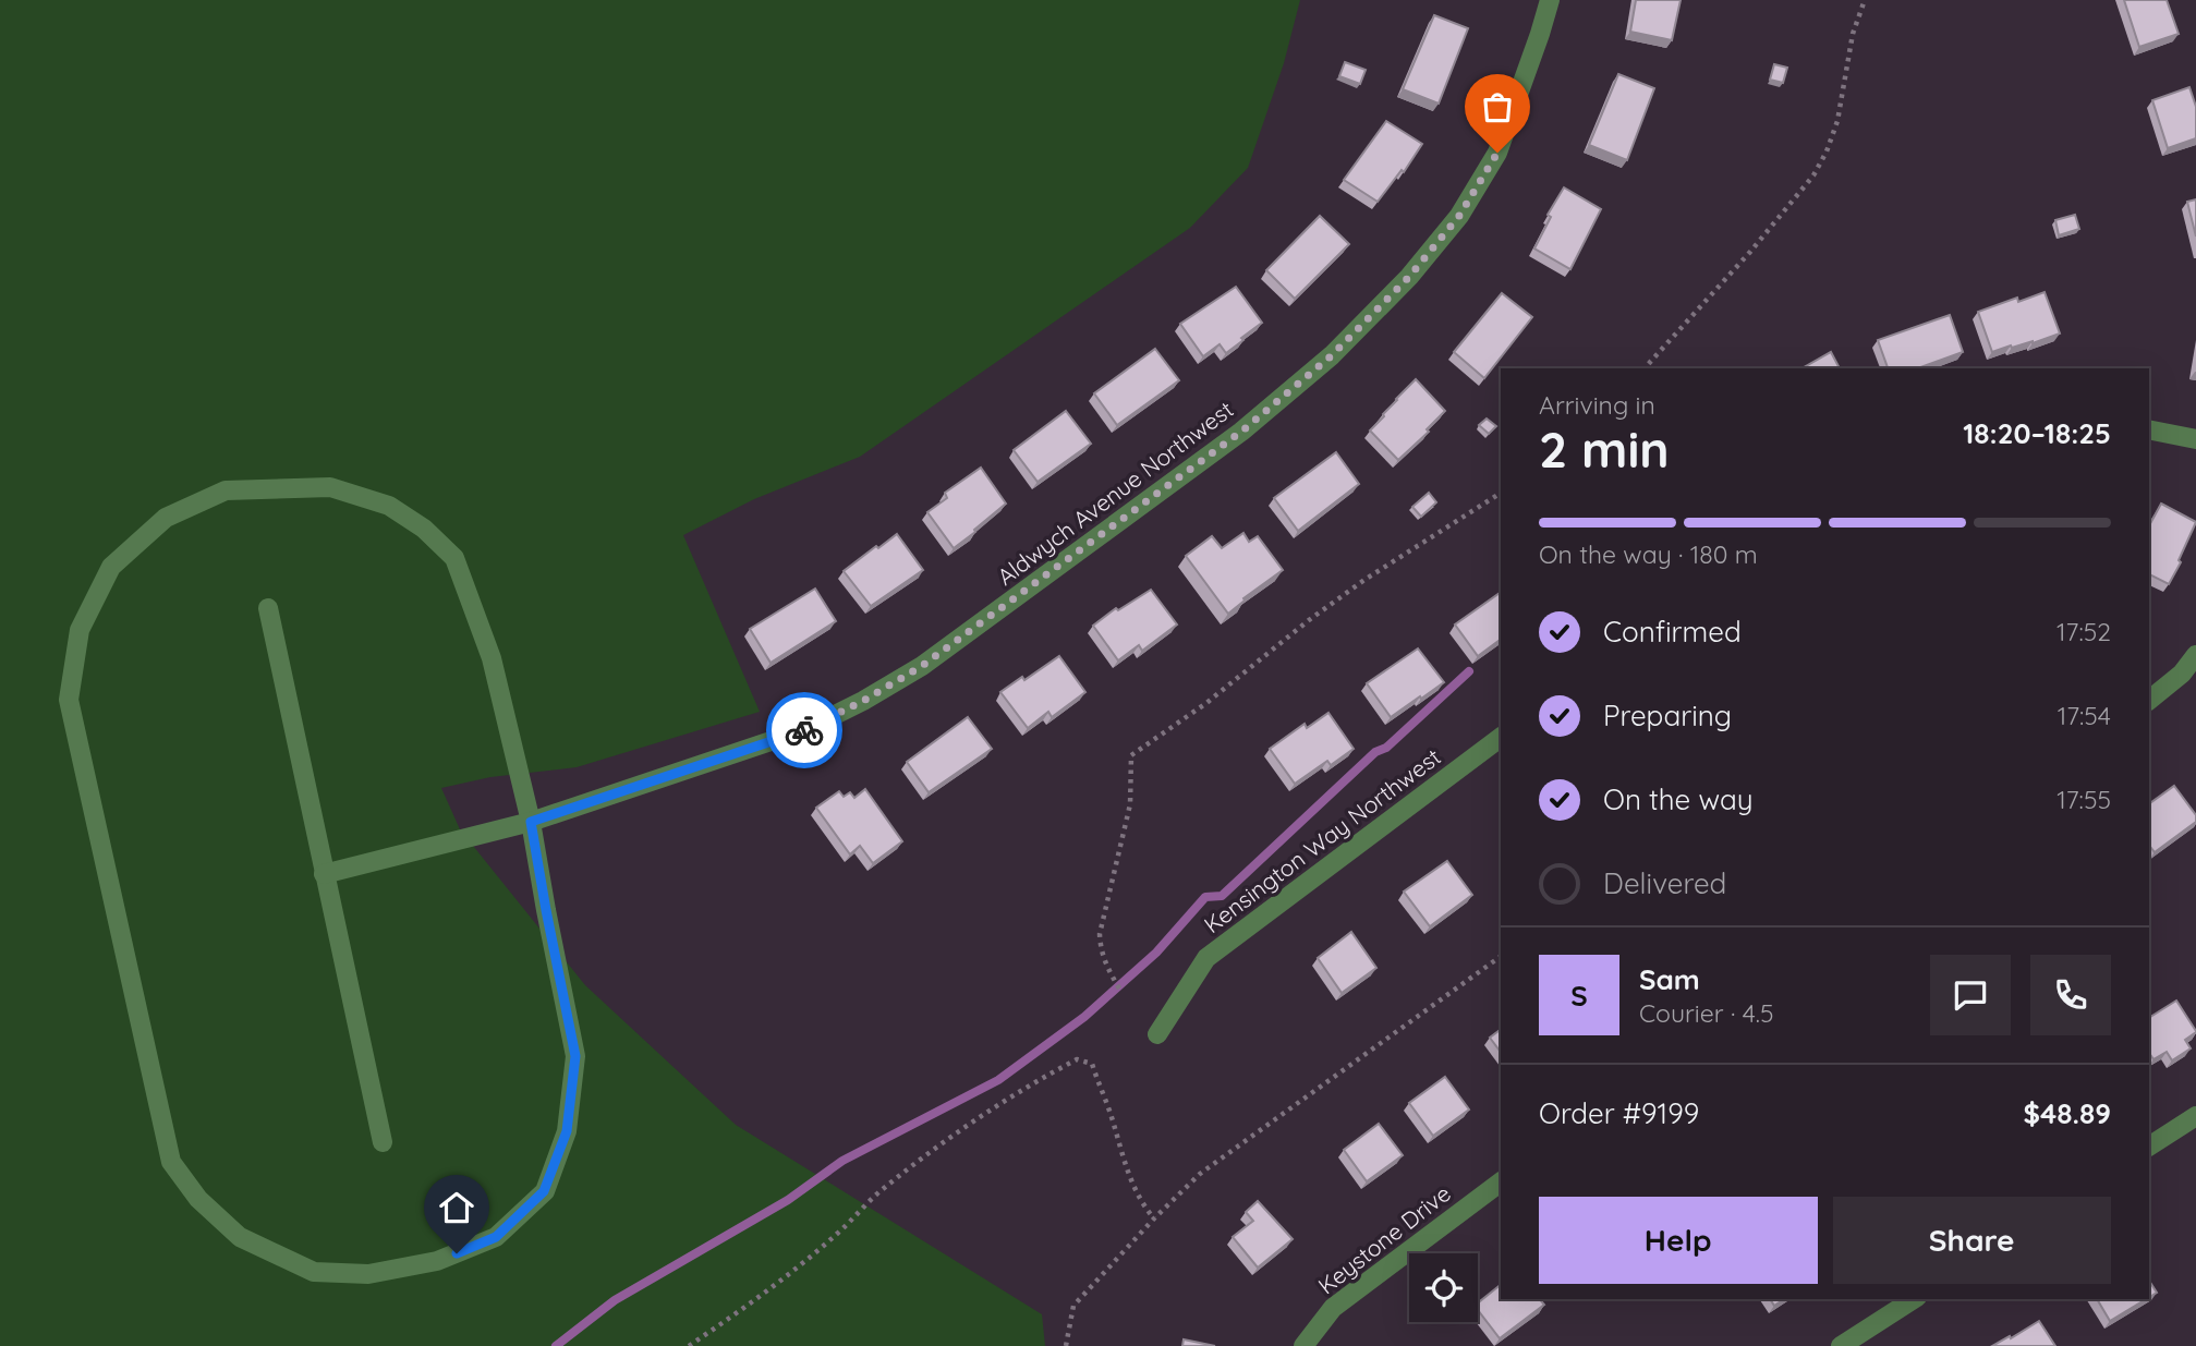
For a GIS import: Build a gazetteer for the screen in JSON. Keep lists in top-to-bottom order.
{
  "streets": {
    "street": ["Aldwych Avenue Northwest", "Kensington Way Northwest", "Keystone Drive"]
  },
  "page": {
    "heading": ["2 min", "Arriving in", "18:20–18:25"],
    "panel": [
      "Sam",
      "Courier · 4.5",
      "Order #9199",
      "$48.89"
    ],
    "bar": "On the way · 180 m",
    "list": [
      ["Confirmed", "17:52"],
      ["Preparing", "17:54"],
      ["On the way", "17:55"],
      "Delivered"
    ],
    "round": "S",
    "buttons": ["Help", "Share"]
  }
}
